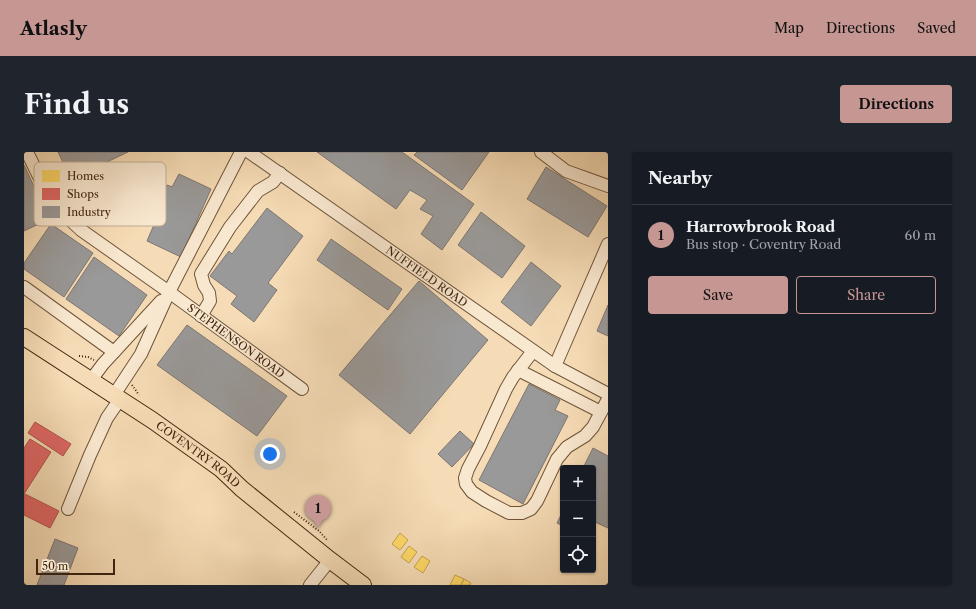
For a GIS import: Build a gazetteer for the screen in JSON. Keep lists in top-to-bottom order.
{
  "streets": {
    "main road": ["COVENTRY ROAD"],
    "street": ["NUFFIELD ROAD", "STEPHENSON ROAD"]
  },
  "legend": ["Homes", "Shops", "Industry"],
  "scale_bar": "50 m",
  "page": {
    "header": "Atlasly",
    "nav": ["Map", "Directions", "Saved"],
    "buttons": [
      "Directions",
      ["Save", "Share"]
    ],
    "title": "Find us",
    "heading": "Nearby",
    "list": [
      {
        "mark": "1",
        "name": "Harrowbrook Road",
        "note": "Bus stop · Coventry Road",
        "value": "60 m"
      }
    ],
    "map_buttons": ["+", "−"],
    "pins": "1",
    "scale": "50 m"
  }
}
